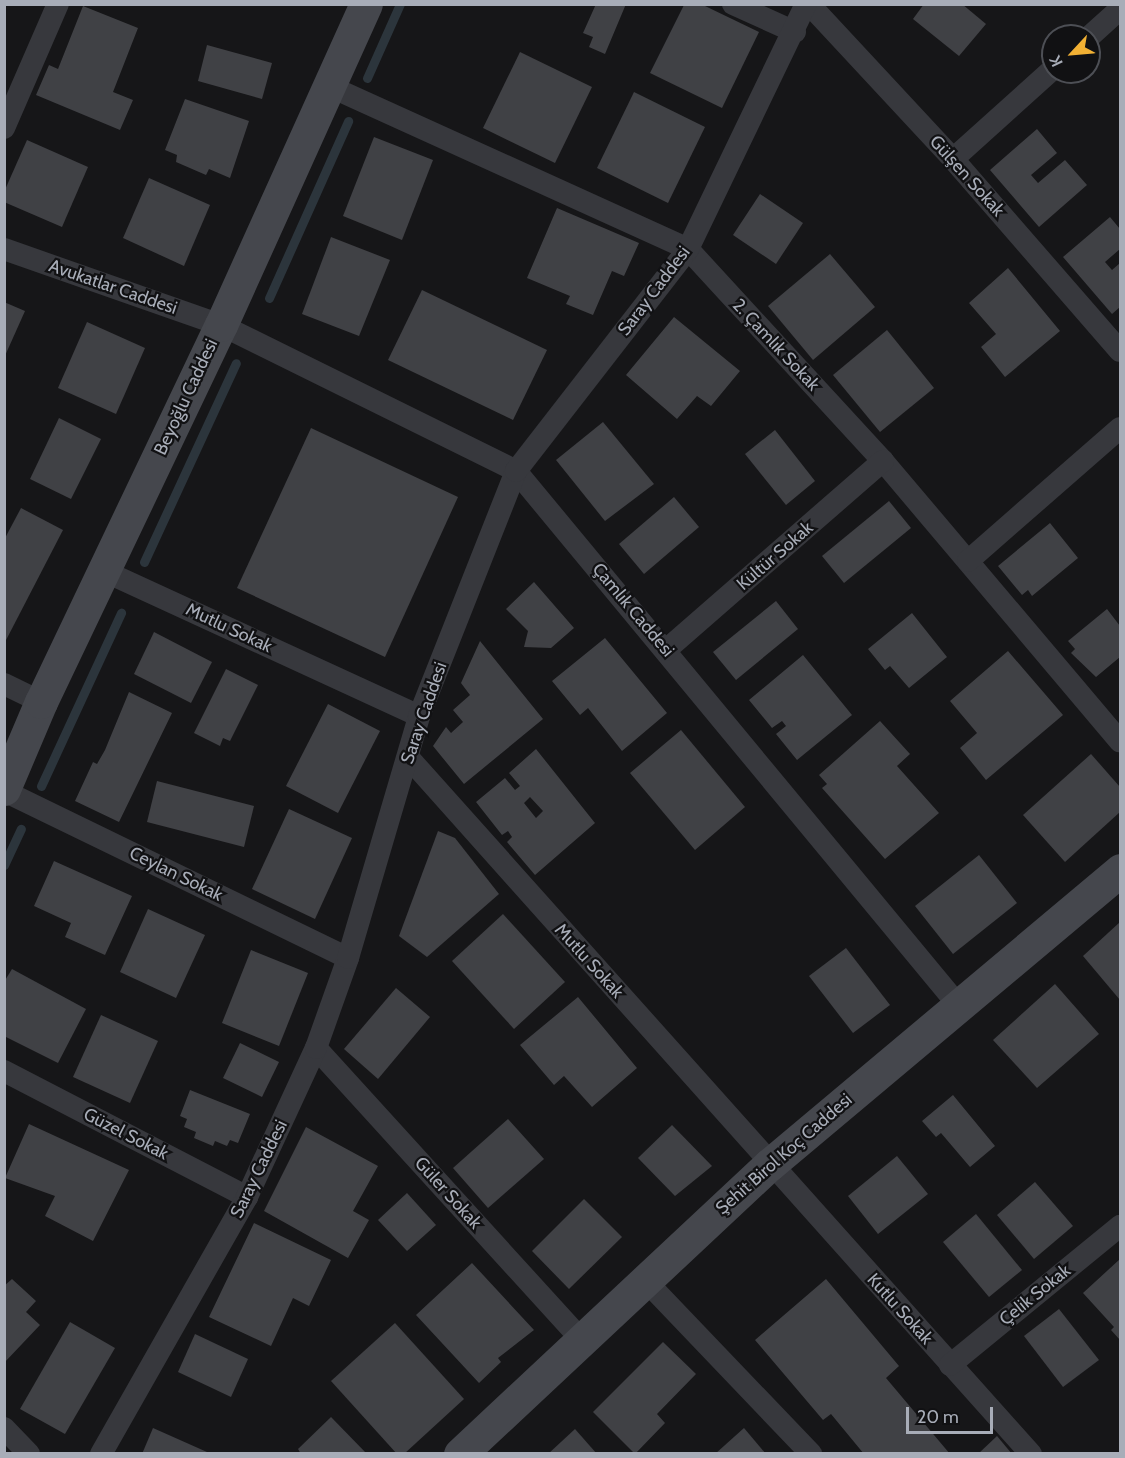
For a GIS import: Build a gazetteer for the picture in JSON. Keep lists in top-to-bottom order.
{
  "streets": {
    "main road": ["Beyoğlu Caddesi", "Şehit Birol Koç Caddesi"],
    "street": [
      "Gülşen Sokak",
      "Avukatlar Caddesi",
      "Saray Caddesi",
      "2. Çamlık Sokak",
      "Kültür Sokak",
      "Çamlık Caddesi",
      "Mutlu Sokak",
      "Ceylan Sokak",
      "Güzel Sokak",
      "Güler Sokak",
      "Çelik Sokak",
      "Kutlu Sokak"
    ]
  },
  "crossings": [
    ["Gülşen Sokak", "Saray Caddesi"],
    ["Avukatlar Caddesi", "Beyoğlu Caddesi"],
    ["Avukatlar Caddesi", "Çamlık Caddesi"],
    ["Saray Caddesi", "2. Çamlık Sokak"],
    ["Saray Caddesi", "Çamlık Caddesi"],
    ["Saray Caddesi", "Mutlu Sokak"],
    ["Saray Caddesi", "Ceylan Sokak"],
    ["Saray Caddesi", "Güzel Sokak"],
    ["Saray Caddesi", "Güler Sokak"],
    ["2. Çamlık Sokak", "Beyoğlu Caddesi"],
    ["2. Çamlık Sokak", "Kültür Sokak"],
    ["Beyoğlu Caddesi", "Çamlık Caddesi"],
    ["Beyoğlu Caddesi", "Mutlu Sokak"],
    ["Beyoğlu Caddesi", "Ceylan Sokak"],
    ["Kültür Sokak", "Çamlık Caddesi"],
    ["Çamlık Caddesi", "Şehit Birol Koç Caddesi"],
    ["Mutlu Sokak", "Şehit Birol Koç Caddesi"],
    ["Mutlu Sokak", "Kutlu Sokak"],
    ["Şehit Birol Koç Caddesi", "Güler Sokak"],
    ["Şehit Birol Koç Caddesi", "Kutlu Sokak"],
    ["Çelik Sokak", "Kutlu Sokak"]
  ],
  "scale_bar": "20 m",
  "north": "bottom left"
}
